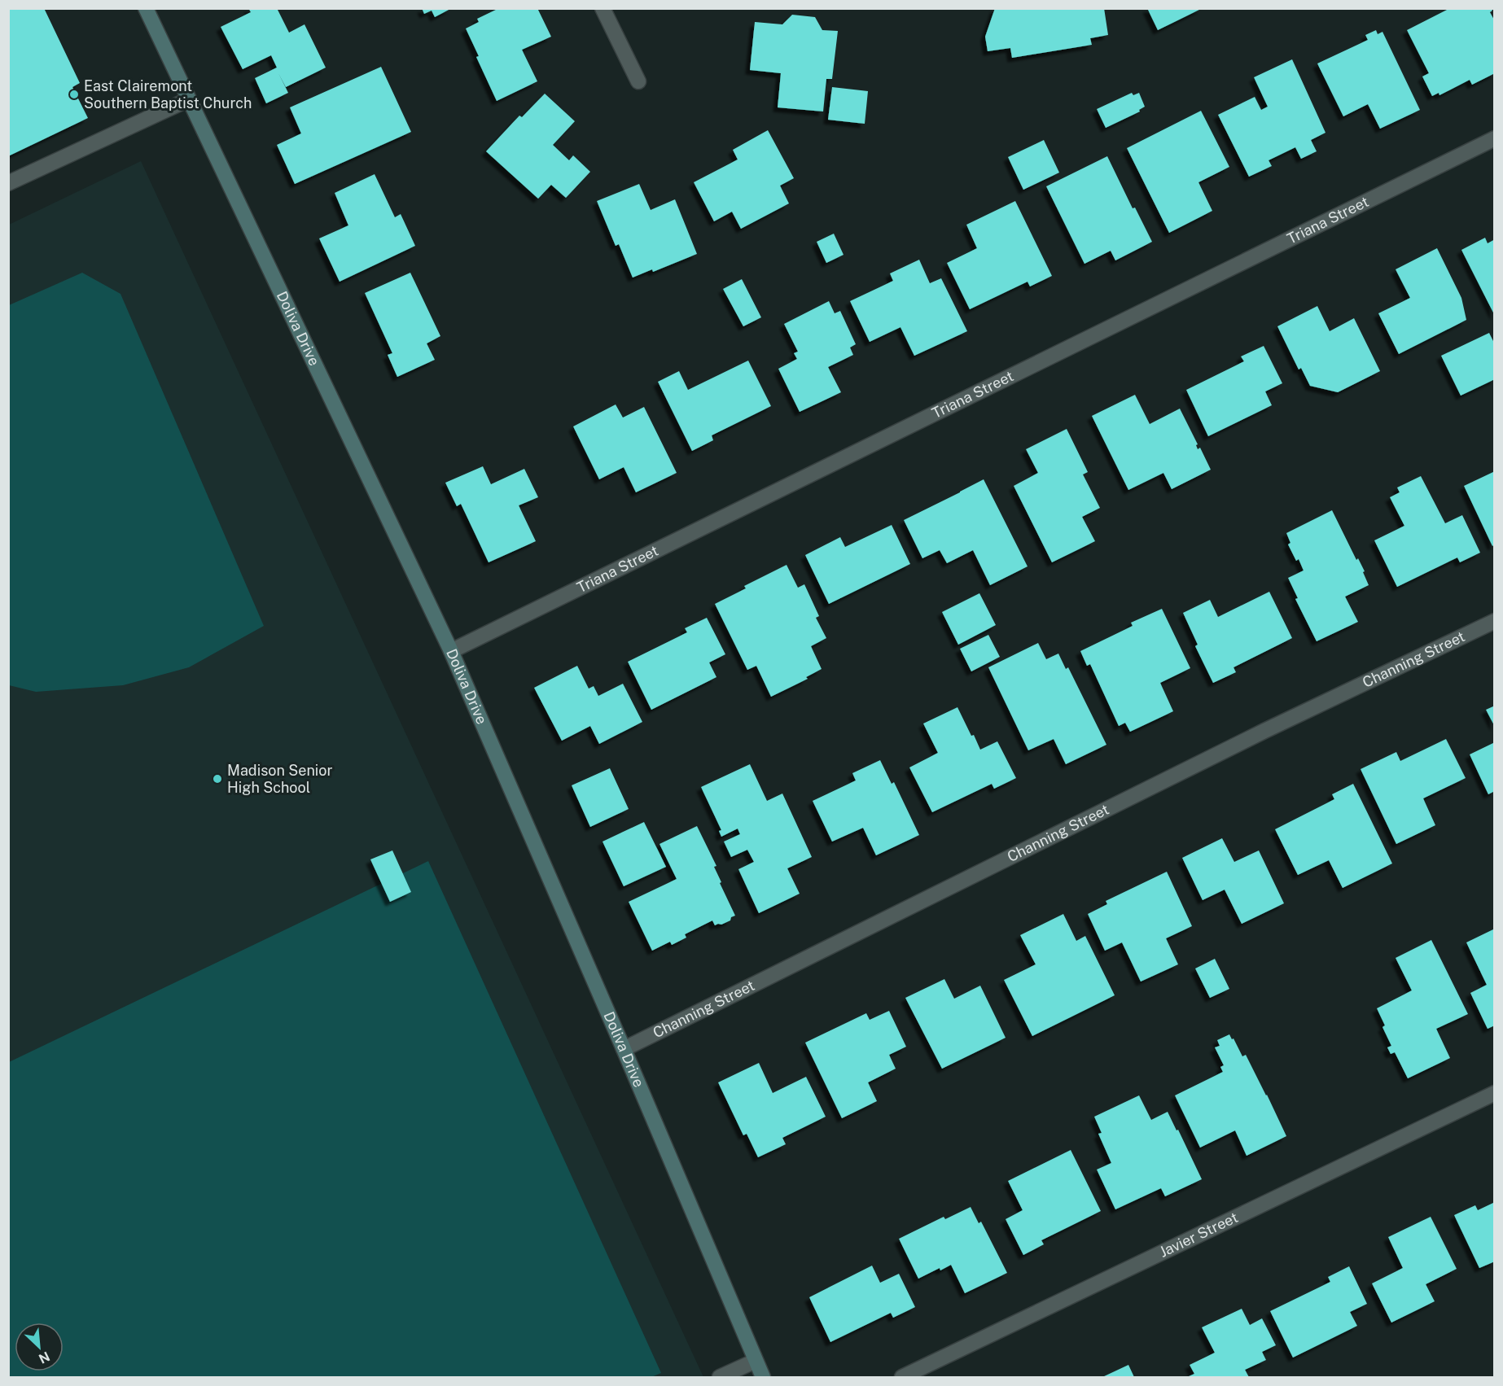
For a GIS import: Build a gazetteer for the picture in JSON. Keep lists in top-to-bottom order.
{
  "streets": {
    "street": [
      "Triana Street",
      "Doliva Drive",
      "Channing Street",
      "Javier Street"
    ]
  },
  "crossings": [
    ["Triana Street", "Doliva Drive"],
    ["Doliva Drive", "Channing Street"]
  ],
  "places": ["East Clairemont Southern Baptist Church", "Madison Senior High School"],
  "north": "bottom right"
}
